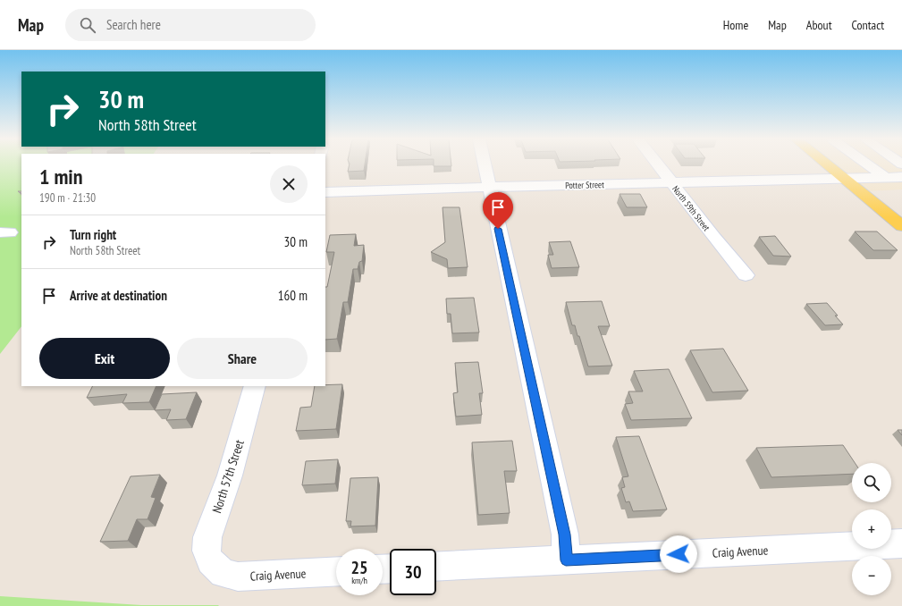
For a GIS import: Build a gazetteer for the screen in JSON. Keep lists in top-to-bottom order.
{
  "streets": {
    "street": [
      "Potter Street",
      "North 59th Street",
      "North 57th Street",
      "Craig Avenue"
    ]
  },
  "crossings": [
    ["Potter Street", "North 59th Street"],
    ["North 57th Street", "Craig Avenue"]
  ],
  "page": {
    "header": "Map",
    "search": "Search here",
    "nav": [
      "Home",
      "Map",
      "About",
      "Contact"
    ],
    "turn": ["30 m", "North 58th Street"],
    "heading": ["1 min", "190 m · 21:30"],
    "list": [
      {
        "name": "Turn right",
        "note": "North 58th Street",
        "value": "30 m"
      },
      {
        "name": "Arrive at destination",
        "value": "160 m"
      }
    ],
    "buttons": ["Exit", "Share"],
    "map_buttons": ["+", "−"],
    "speed": "25 km/h",
    "limit": "30"
  }
}
